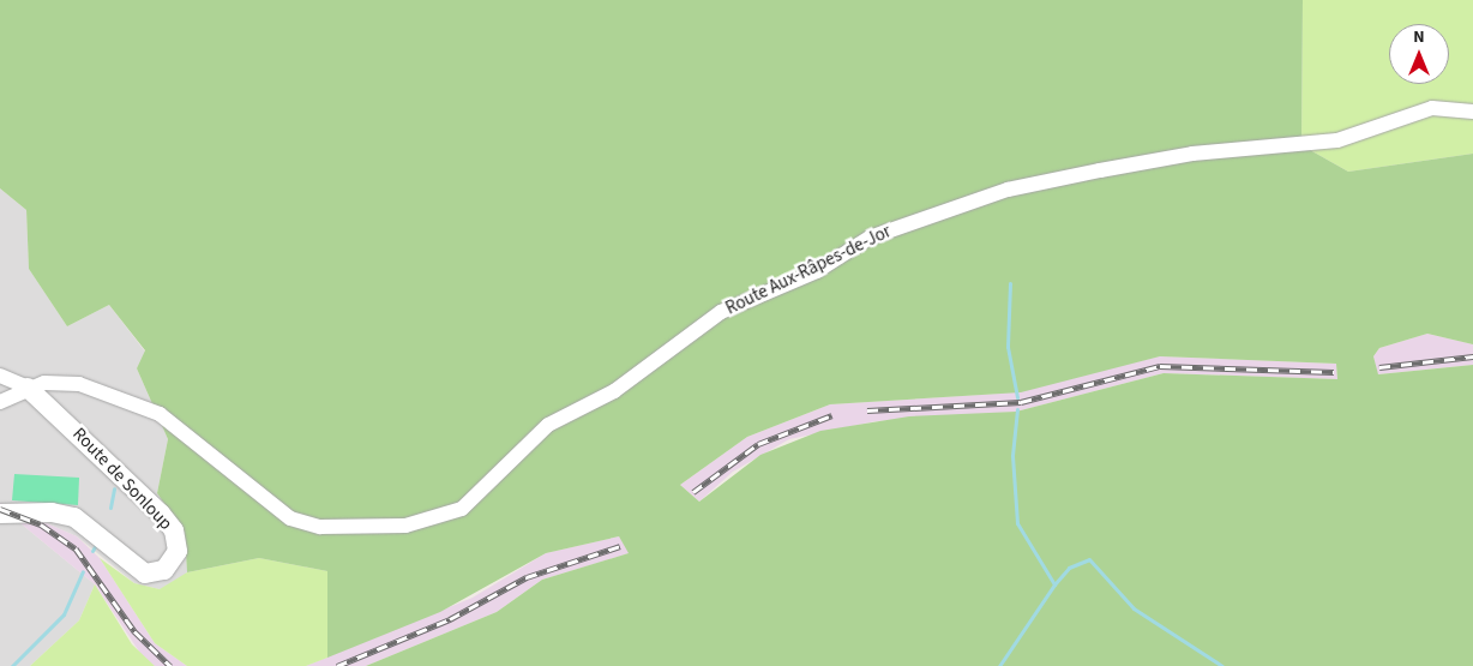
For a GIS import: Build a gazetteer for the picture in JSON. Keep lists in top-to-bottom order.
{
  "streets": {
    "street": ["Route Aux-Râpes-de-Jor", "Route de Sonloup"]
  },
  "crossings": [
    ["Route Aux-Râpes-de-Jor", "Route de Sonloup"]
  ],
  "north": "top"
}
